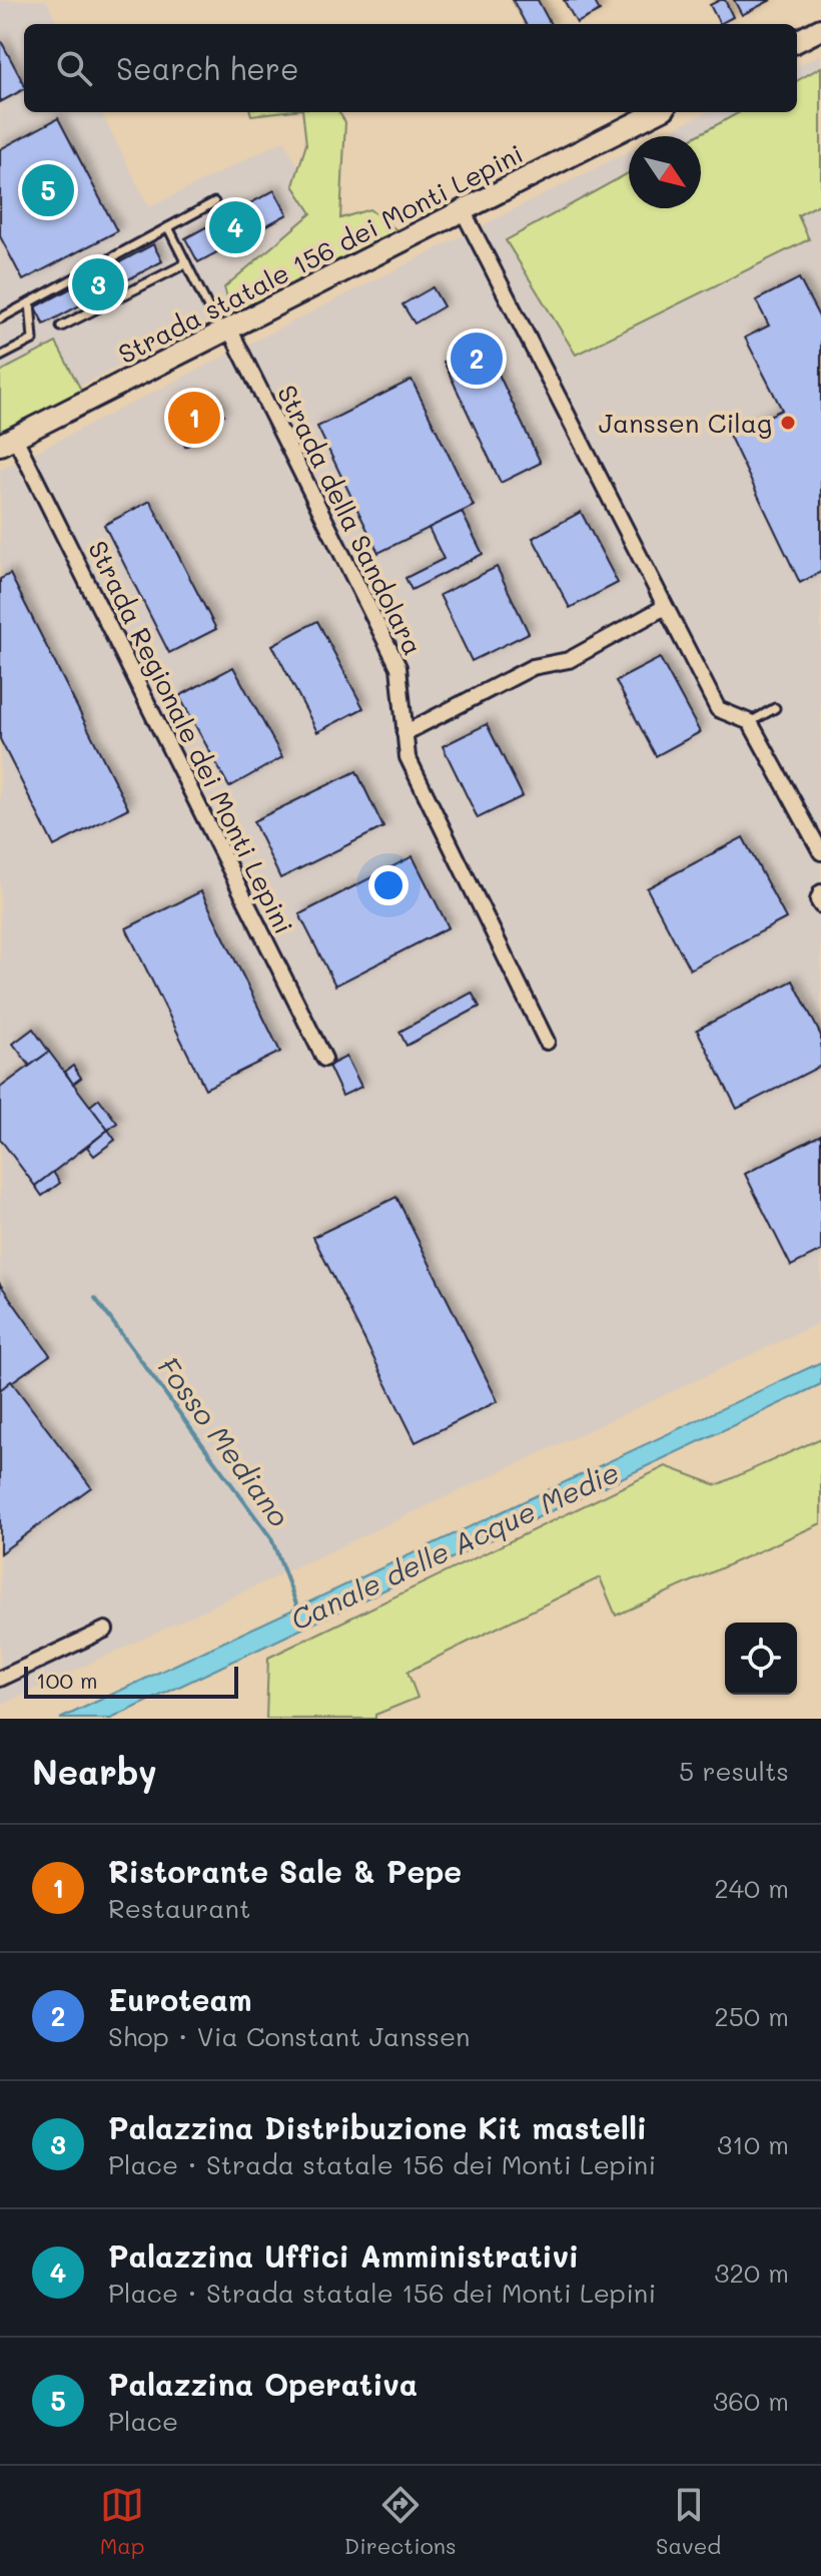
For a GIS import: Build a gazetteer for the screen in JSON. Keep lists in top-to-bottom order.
{
  "streets": {
    "main road": ["Strada statale 156 dei Monti Lepini"],
    "street": ["Strada della Sandolara", "Strada Regionale dei Monti Lepini"]
  },
  "crossings": [
    ["Strada statale 156 dei Monti Lepini", "Strada della Sandolara"],
    ["Strada statale 156 dei Monti Lepini", "Strada Regionale dei Monti Lepini"]
  ],
  "water": ["Fosso Mediano", "Canale delle Acque Medie"],
  "places": ["Janssen Cilag"],
  "scale_bar": "100 m",
  "north": "bottom right",
  "page": {
    "search": "Search here",
    "pins": [
      "5",
      "4",
      "3",
      "2",
      "1"
    ],
    "scale": "100 m",
    "heading": ["Nearby", "5 results"],
    "list": [
      {
        "mark": "1",
        "name": "Ristorante Sale & Pepe",
        "note": "Restaurant",
        "value": "240 m"
      },
      {
        "mark": "2",
        "name": "Euroteam",
        "note": "Shop · Via Constant Janssen",
        "value": "250 m"
      },
      {
        "mark": "3",
        "name": "Palazzina Distribuzione Kit mastelli",
        "note": "Place · Strada statale 156 dei Monti Lepini",
        "value": "310 m"
      },
      {
        "mark": "4",
        "name": "Palazzina Uffici Amministrativi",
        "note": "Place · Strada statale 156 dei Monti Lepini",
        "value": "320 m"
      },
      {
        "mark": "5",
        "name": "Palazzina Operativa",
        "note": "Place",
        "value": "360 m"
      }
    ],
    "nav": ["Map", "Directions", "Saved"]
  }
}
